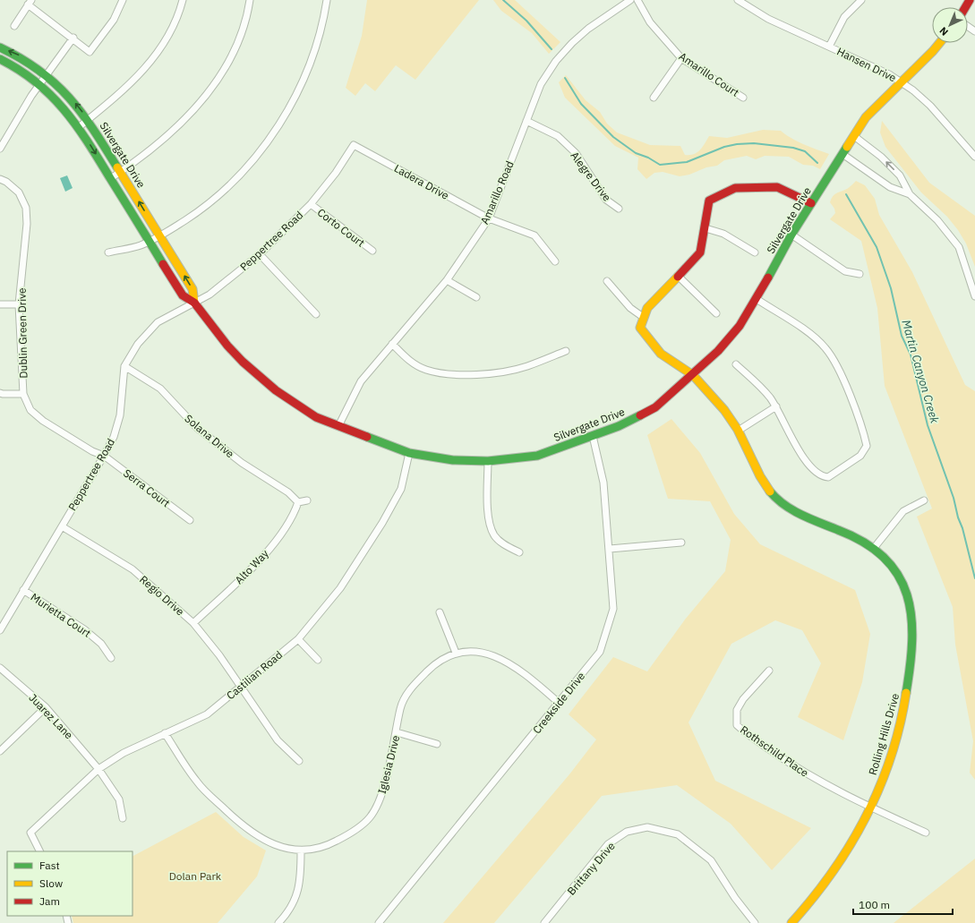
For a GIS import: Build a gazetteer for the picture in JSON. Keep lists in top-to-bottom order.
{
  "streets": {
    "street": [
      "Hansen Drive",
      "Amarillo Court",
      "Silvergate Drive",
      "Alegre Drive",
      "Ladera Drive",
      "Amarillo Road",
      "Corto Court",
      "Peppertree Road",
      "Dublin Green Drive",
      "Solana Drive",
      "Serra Court",
      "Alto Way",
      "Regio Drive",
      "Murietta Court",
      "Castilian Road",
      "Creekside Drive",
      "Juarez Lane",
      "Rolling Hills Drive",
      "Rothschild Place",
      "Iglesia Drive",
      "Brittany Drive"
    ]
  },
  "crossings": [
    ["Hansen Drive", "Silvergate Drive"],
    ["Silvergate Drive", "Amarillo Road"],
    ["Silvergate Drive", "Peppertree Road"],
    ["Silvergate Drive", "Castilian Road"],
    ["Silvergate Drive", "Creekside Drive"],
    ["Silvergate Drive", "Rolling Hills Drive"],
    ["Alegre Drive", "Amarillo Road"],
    ["Ladera Drive", "Amarillo Road"],
    ["Ladera Drive", "Peppertree Road"],
    ["Corto Court", "Peppertree Road"],
    ["Peppertree Road", "Dublin Green Drive"],
    ["Peppertree Road", "Solana Drive"],
    ["Peppertree Road", "Serra Court"],
    ["Peppertree Road", "Regio Drive"],
    ["Peppertree Road", "Murietta Court"],
    ["Dublin Green Drive", "Serra Court"],
    ["Solana Drive", "Alto Way"],
    ["Alto Way", "Regio Drive"],
    ["Regio Drive", "Castilian Road"],
    ["Castilian Road", "Juarez Lane"],
    ["Castilian Road", "Iglesia Drive"],
    ["Creekside Drive", "Iglesia Drive"],
    ["Rolling Hills Drive", "Rothschild Place"]
  ],
  "water": ["Martin Canyon Creek"],
  "parks": ["Dolan Park"],
  "legend": ["Fast", "Slow", "Jam"],
  "scale_bar": "100 m",
  "north": "bottom left"
}
